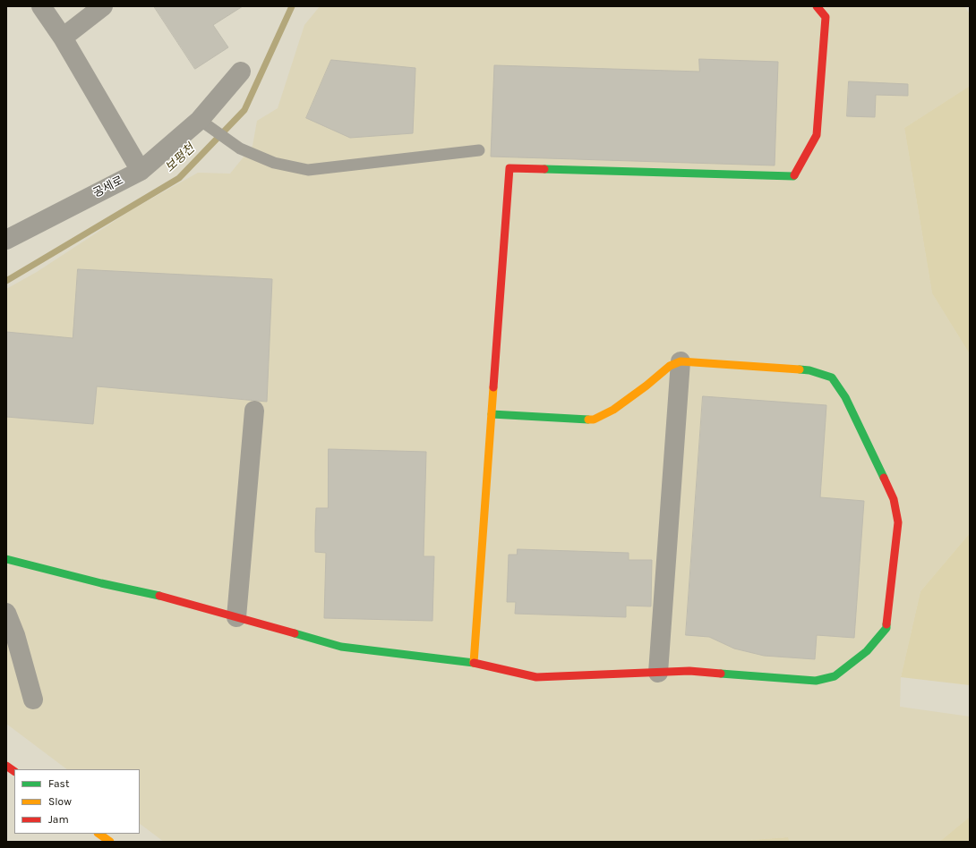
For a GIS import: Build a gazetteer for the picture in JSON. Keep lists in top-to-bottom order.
{
  "streets": {
    "street": ["공세로"]
  },
  "water": ["보평천"],
  "legend": ["Fast", "Slow", "Jam"]
}
